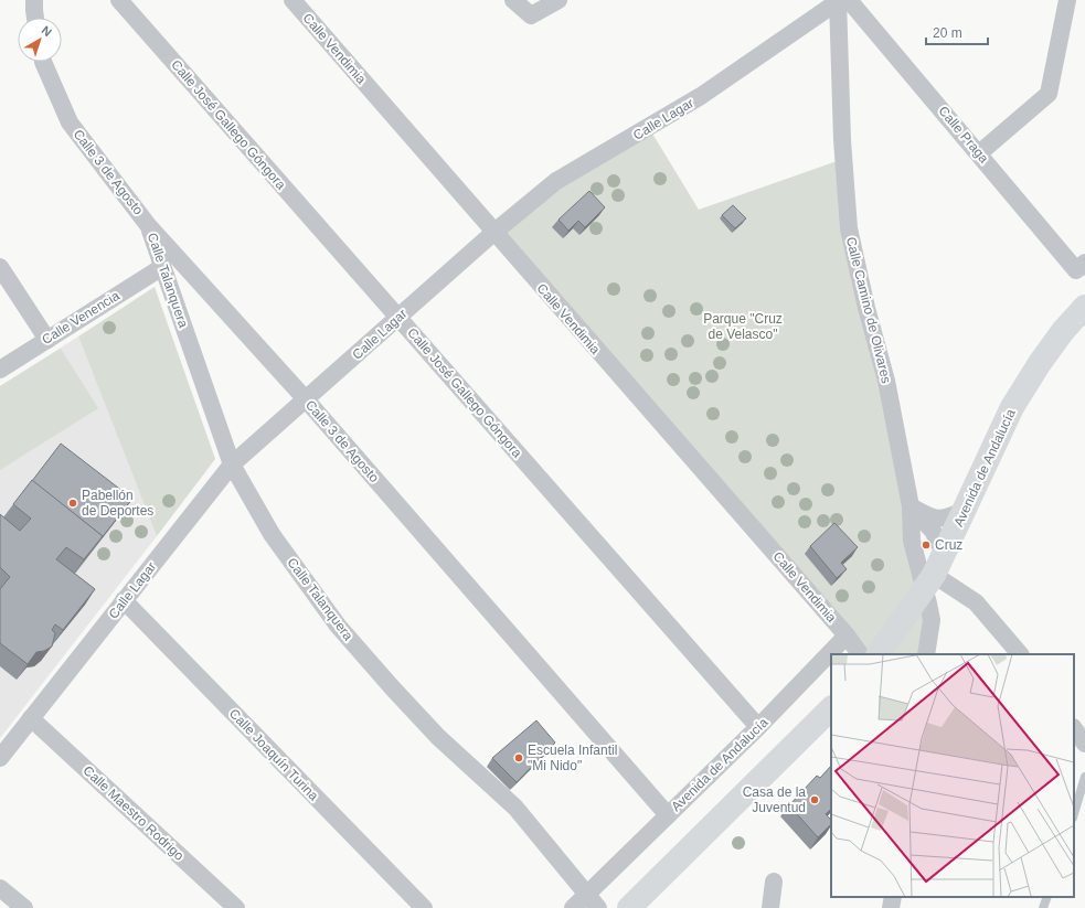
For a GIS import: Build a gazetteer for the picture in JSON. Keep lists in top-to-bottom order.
{
  "streets": {
    "main road": ["Avenida de Andalucía"],
    "street": [
      "Calle Vendimia",
      "Calle Lagar",
      "Calle José Gallego Góngora",
      "Calle Praga",
      "Calle 3 de Agosto",
      "Calle Talanquera",
      "Calle Camino de Olivares",
      "Calle Venencia",
      "Calle Joaquín Turina",
      "Calle Maestro Rodrigo"
    ]
  },
  "crossings": [
    ["Calle Vendimia", "Calle Lagar"],
    ["Calle Vendimia", "Avenida de Andalucía"],
    ["Calle Lagar", "Calle José Gallego Góngora"],
    ["Calle Lagar", "Calle Praga"],
    ["Calle Lagar", "Calle 3 de Agosto"],
    ["Calle Lagar", "Calle Talanquera"],
    ["Calle Lagar", "Calle Camino de Olivares"],
    ["Calle Lagar", "Calle Joaquín Turina"],
    ["Calle Lagar", "Calle Maestro Rodrigo"],
    ["Calle José Gallego Góngora", "Avenida de Andalucía"],
    ["Calle Praga", "Calle Camino de Olivares"],
    ["Calle 3 de Agosto", "Calle Talanquera"],
    ["Calle 3 de Agosto", "Avenida de Andalucía"],
    ["Calle Talanquera", "Calle Venencia"],
    ["Calle Talanquera", "Avenida de Andalucía"],
    ["Calle Camino de Olivares", "Avenida de Andalucía"]
  ],
  "parks": ["Parque \"Cruz de Velasco\""],
  "places": [
    "Pabellón de Deportes",
    "Cruz",
    "Escuela Infantil \"Mi Nido\"",
    "Casa de la Juventud"
  ],
  "scale_bar": "20 m",
  "north": "top right"
}
